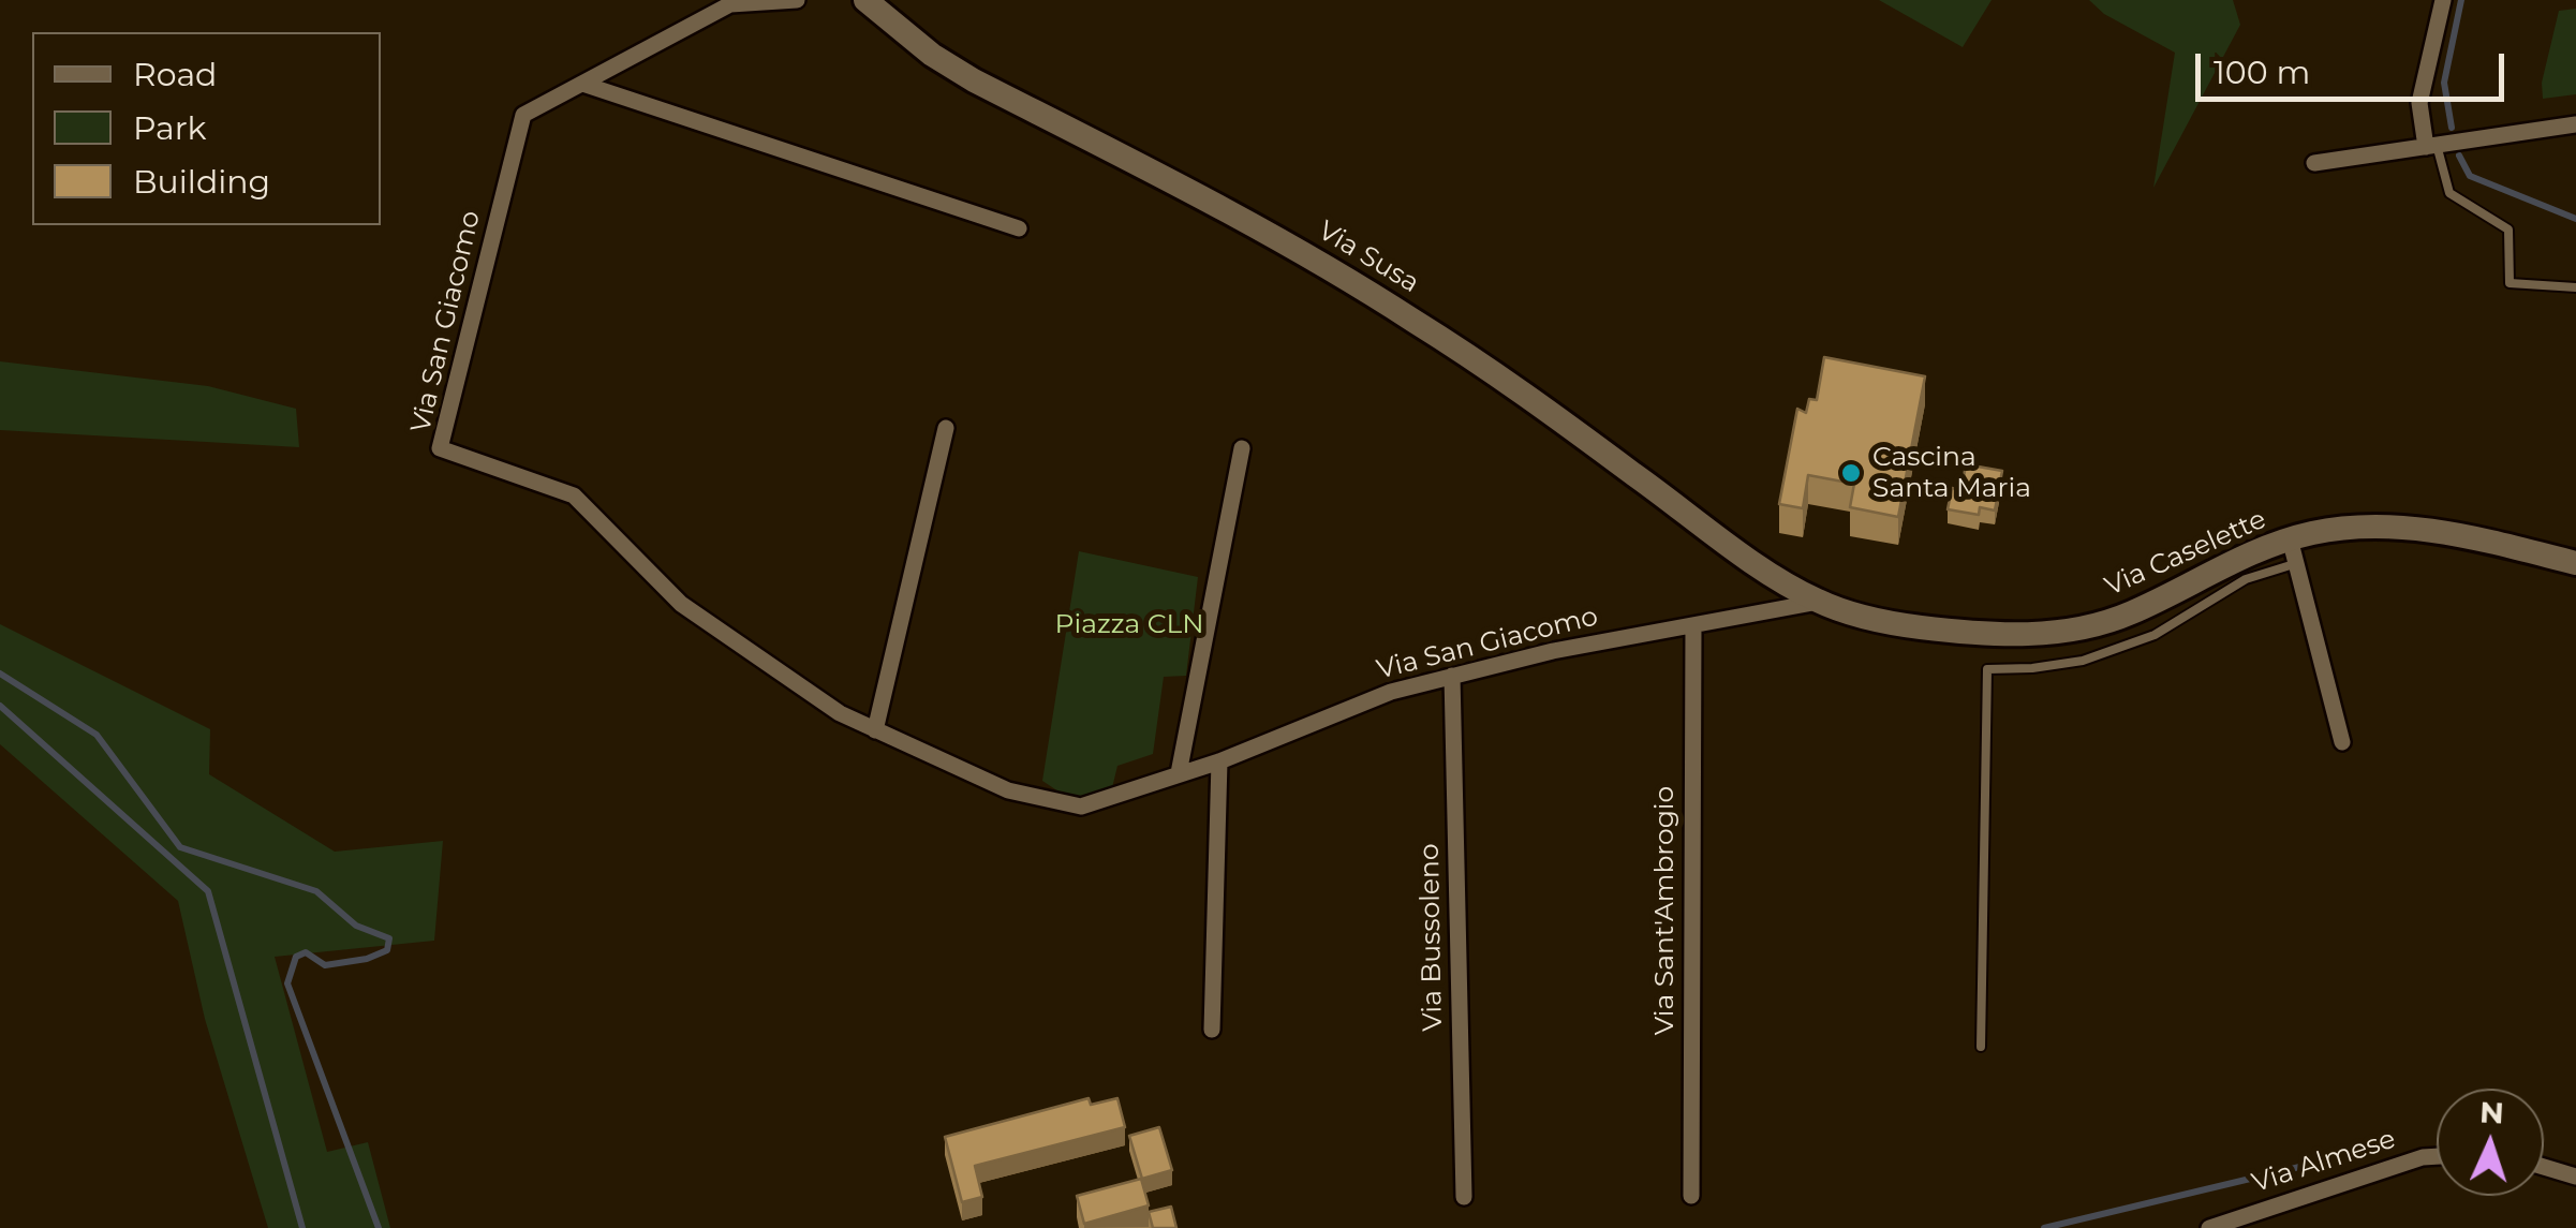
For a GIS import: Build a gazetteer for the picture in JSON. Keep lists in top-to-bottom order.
{
  "streets": {
    "main road": ["Via Susa", "Via Caselette"],
    "street": [
      "Via San Giacomo",
      "Via Sant'Ambrogio",
      "Via Bussoleno",
      "Via Almese"
    ]
  },
  "crossings": [
    ["Via Susa", "Via San Giacomo"],
    ["Via Susa", "Via Caselette"],
    ["Via San Giacomo", "Via Caselette"],
    ["Via San Giacomo", "Via Sant'Ambrogio"],
    ["Via San Giacomo", "Via Bussoleno"]
  ],
  "parks": ["Piazza CLN"],
  "places": ["Cascina Santa Maria"],
  "legend": ["Road", "Park", "Building"],
  "scale_bar": "100 m",
  "north": "top"
}
